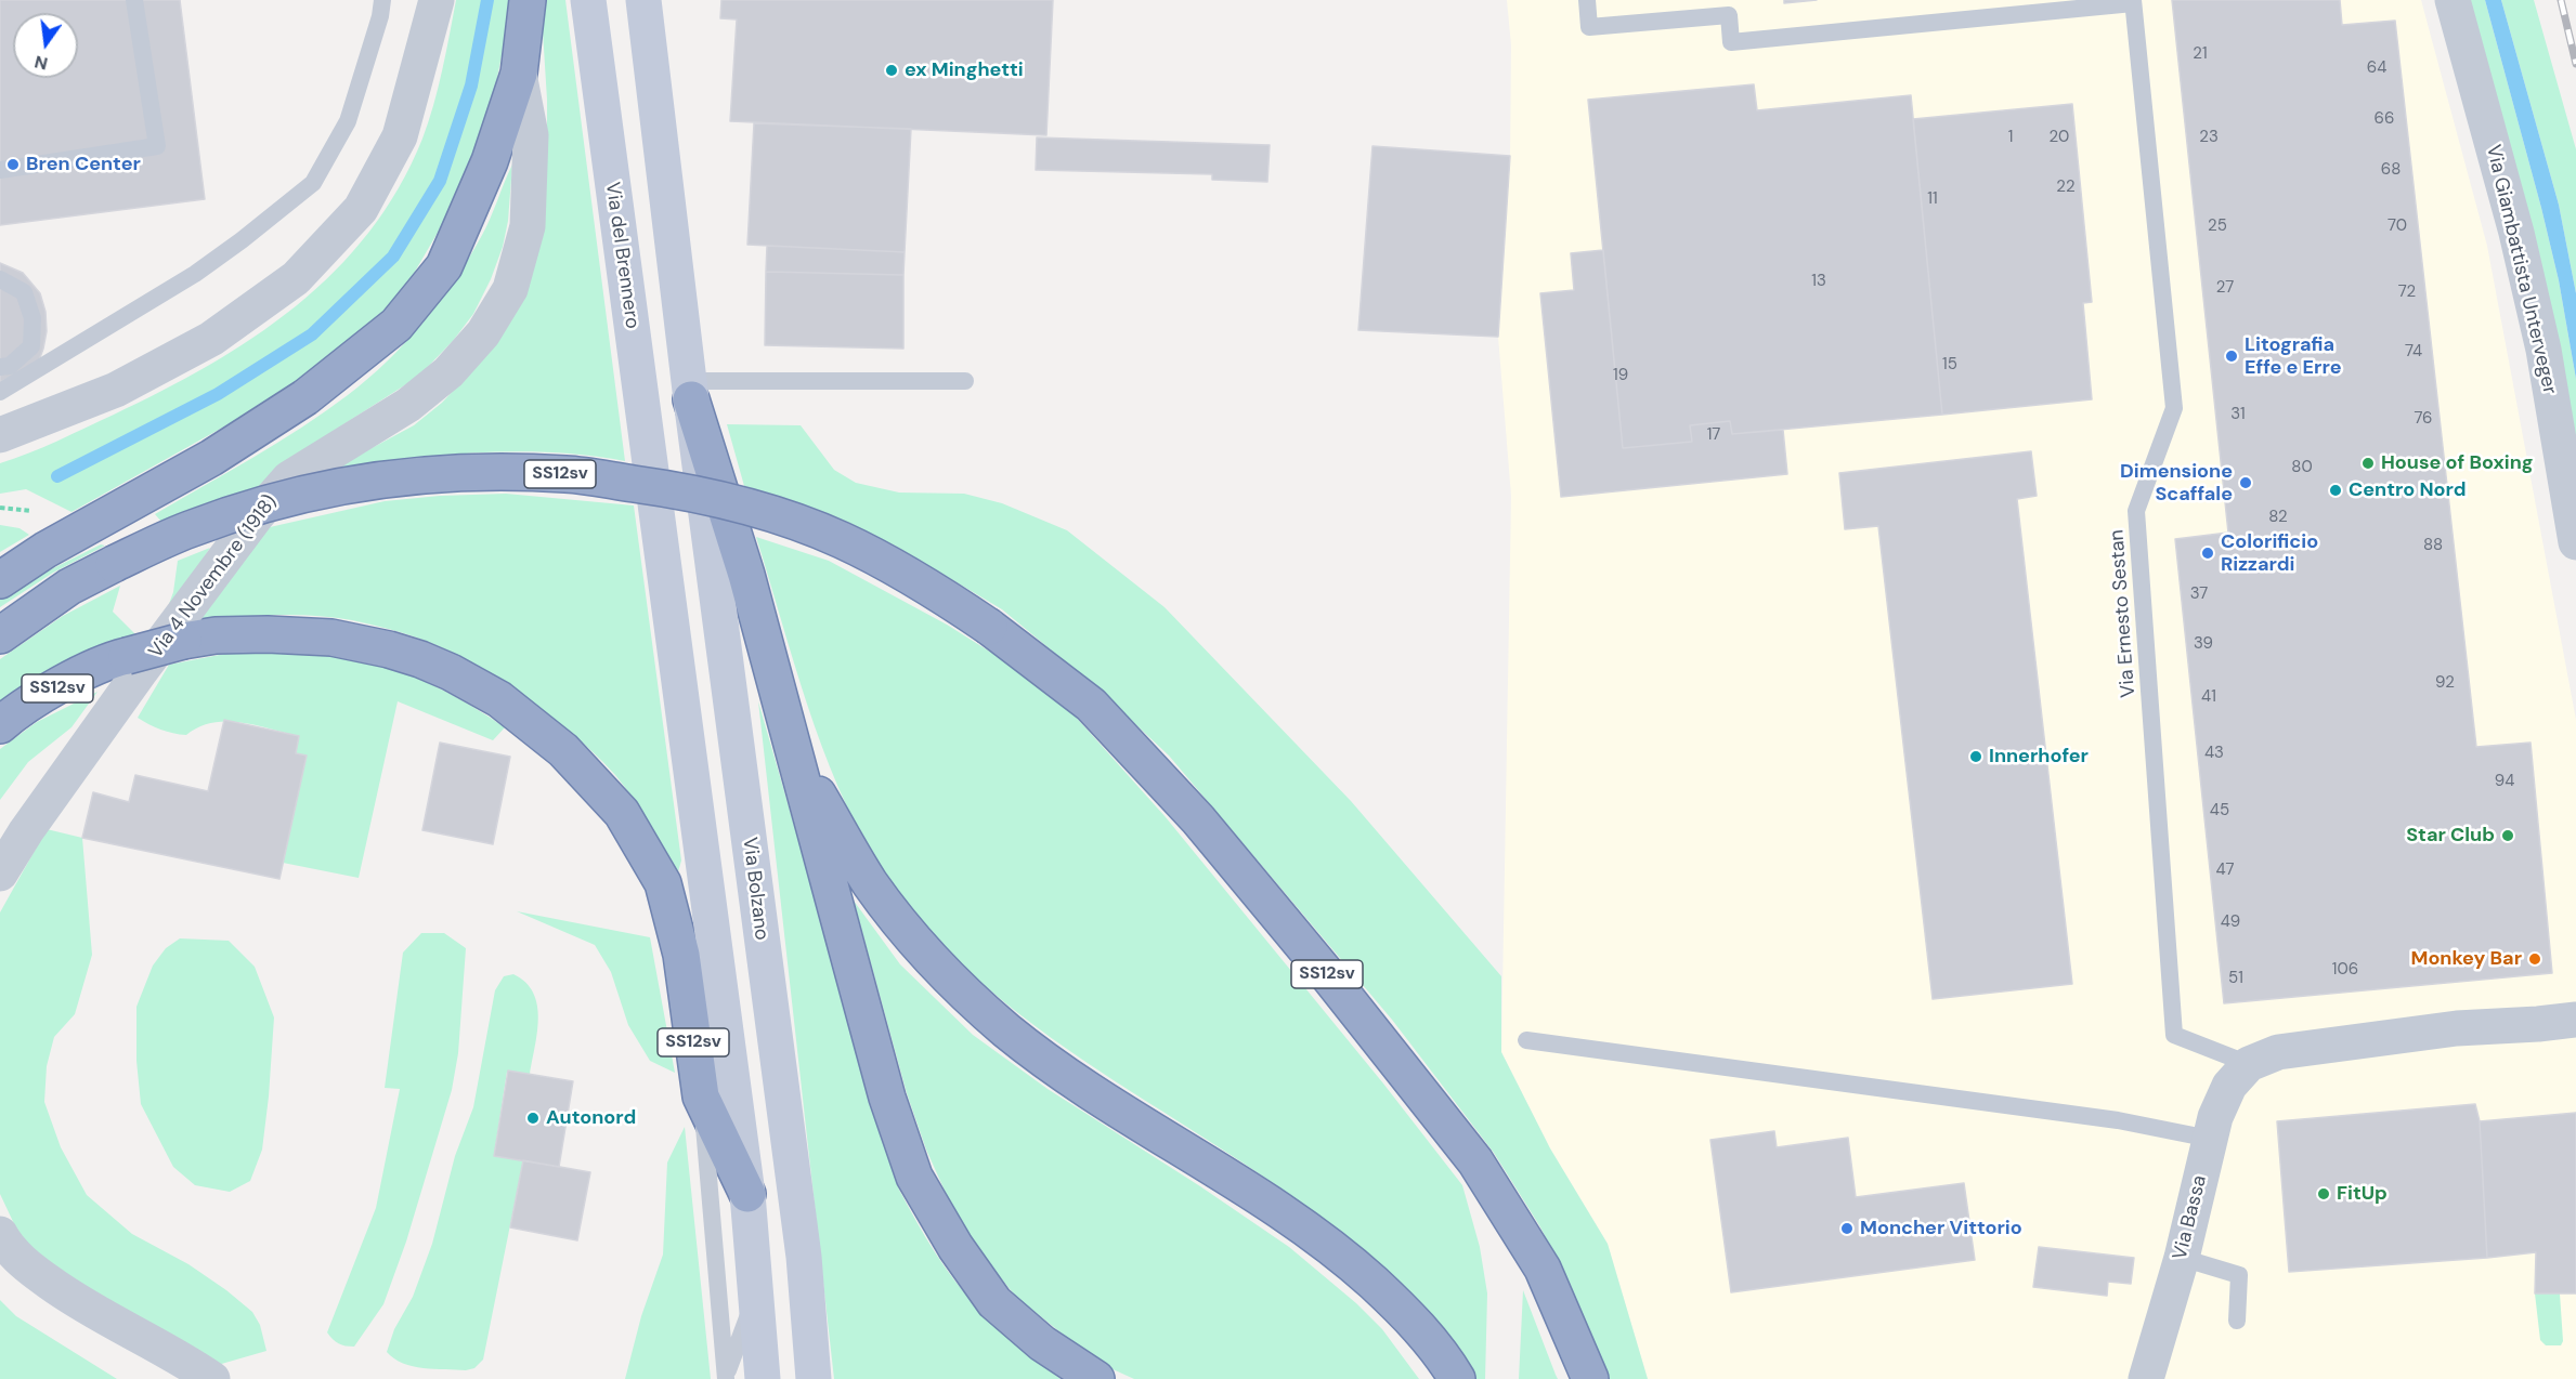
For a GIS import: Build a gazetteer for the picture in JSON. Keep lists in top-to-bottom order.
{
  "streets": {
    "highway": ["SS12sv"],
    "main road": ["Via del Brennero", "Via Bolzano"],
    "street": ["Via Giambattista Unterveger", "Via 4 Novembre (1918)", "Via Bassa"],
    "lane": ["Via Ernesto Sestan"]
  },
  "crossings": [
    ["Via del Brennero", "SS12sv"],
    ["Via Ernesto Sestan", "Via Bassa"]
  ],
  "places": [
    "ex Minghetti",
    "Bren Center",
    "Litografia Effe e Erre",
    "House of Boxing",
    "Dimensione Scaffale",
    "Centro Nord",
    "Colorificio Rizzardi",
    "Innerhofer",
    "Star Club",
    "Monkey Bar",
    "Autonord",
    "FitUp",
    "Moncher Vittorio"
  ],
  "house_numbers": [
    "21",
    "64",
    "66",
    "1",
    "20",
    "23",
    "68",
    "22",
    "11",
    "25",
    "70",
    "13",
    "27",
    "72",
    "74",
    "15",
    "19",
    "31",
    "76",
    "17",
    "80",
    "82",
    "88",
    "37",
    "39",
    "92",
    "41",
    "43",
    "94",
    "45",
    "47",
    "49",
    "106",
    "51"
  ],
  "north": "bottom"
}
